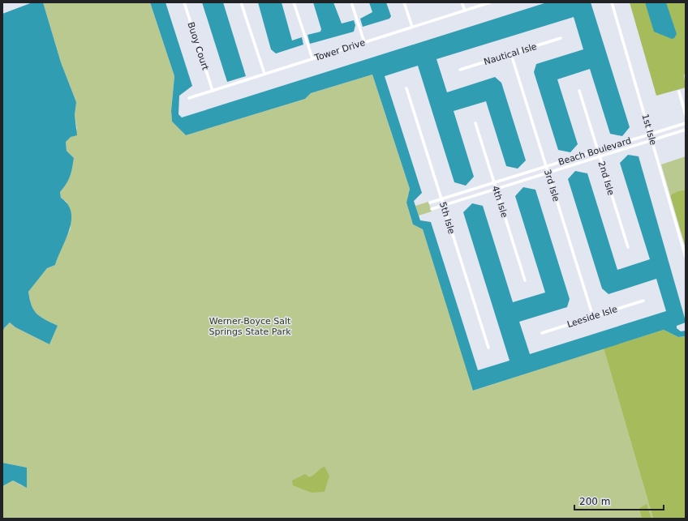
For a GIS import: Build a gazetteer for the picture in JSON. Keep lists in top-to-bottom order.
{
  "streets": {
    "street": [
      "Buoy Court",
      "Tower Drive",
      "Nautical Isle",
      "1st Isle",
      "Beach Boulevard",
      "2nd Isle",
      "3rd Isle",
      "4th Isle",
      "5th Isle",
      "Leeside Isle"
    ]
  },
  "crossings": [
    ["Buoy Court", "Tower Drive"],
    ["Nautical Isle", "3rd Isle"],
    ["1st Isle", "Beach Boulevard"],
    ["Beach Boulevard", "2nd Isle"],
    ["Beach Boulevard", "3rd Isle"],
    ["Beach Boulevard", "4th Isle"],
    ["Beach Boulevard", "5th Isle"],
    ["3rd Isle", "Leeside Isle"]
  ],
  "parks": ["Werner-Boyce Salt Springs State Park"],
  "scale_bar": "200 m"
}
